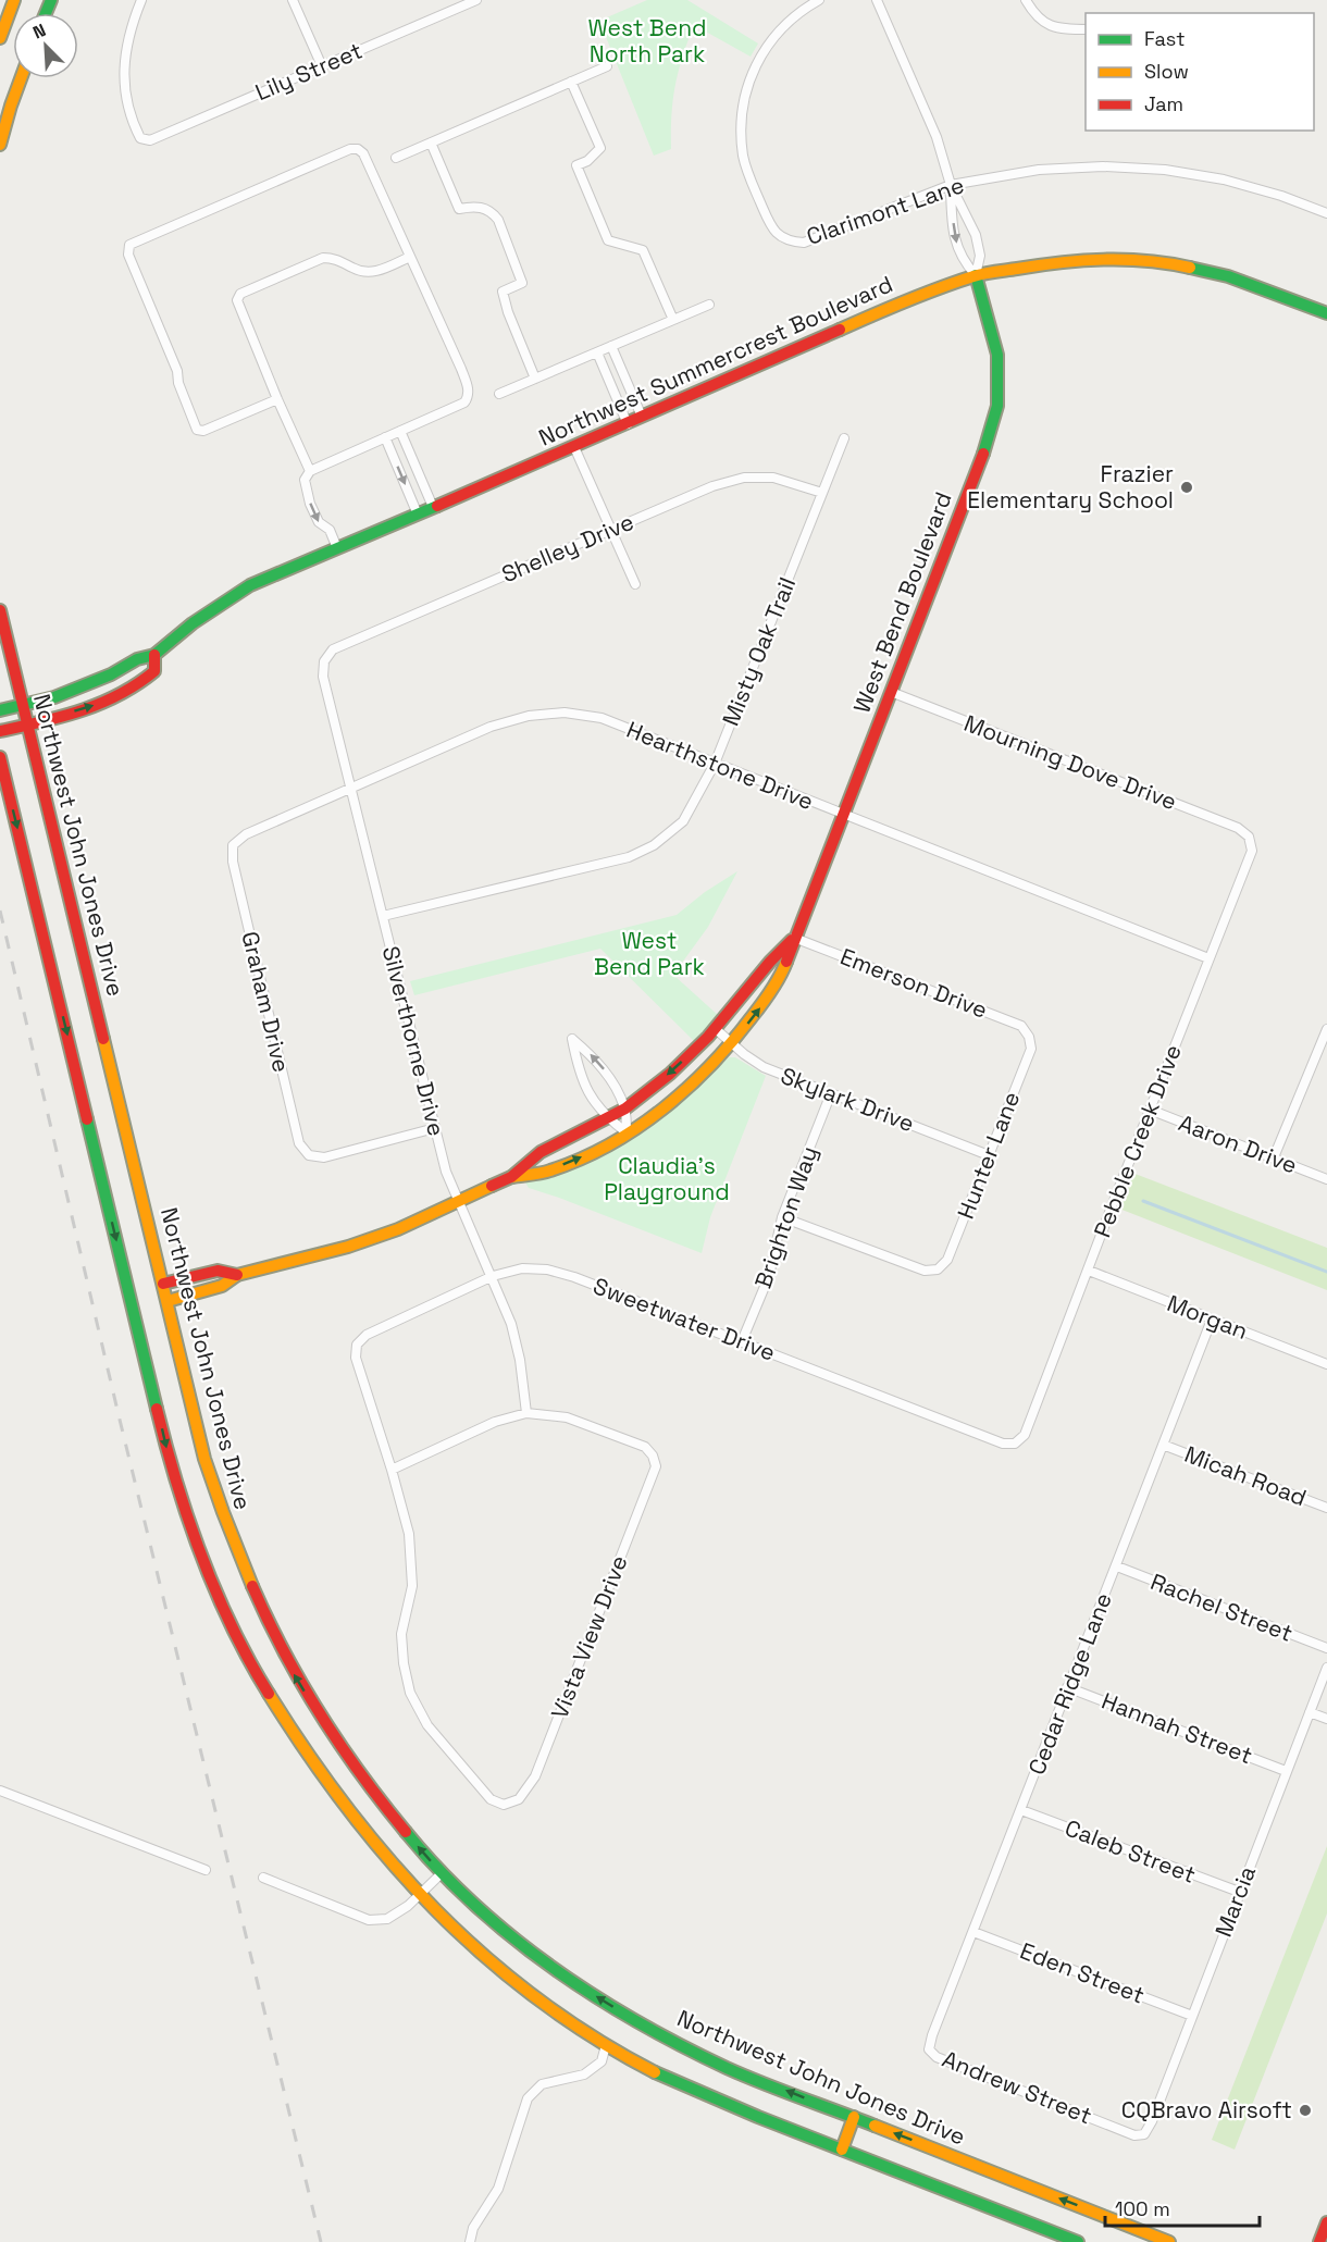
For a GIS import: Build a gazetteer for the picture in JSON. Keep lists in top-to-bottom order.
{
  "streets": {
    "main road": ["Northwest Summercrest Boulevard", "West Bend Boulevard", "Northwest John Jones Drive"],
    "street": [
      "Lily Street",
      "Clarimont Lane",
      "Shelley Drive",
      "Misty Oak Trail",
      "Mourning Dove Drive",
      "Hearthstone Drive",
      "Emerson Drive",
      "Graham Drive",
      "Silverthorne Drive",
      "Skylark Drive",
      "Pebble Creek Drive",
      "Aaron Drive",
      "Hunter Lane",
      "Brighton Way",
      "Morgan",
      "Sweetwater Drive",
      "Micah Road",
      "Rachel Street",
      "Vista View Drive",
      "Cedar Ridge Lane",
      "Hannah Street",
      "Caleb Street",
      "Marcia",
      "Eden Street",
      "Andrew Street"
    ]
  },
  "crossings": [
    ["Clarimont Lane", "West Bend Boulevard"],
    ["Northwest Summercrest Boulevard", "West Bend Boulevard"],
    ["Northwest Summercrest Boulevard", "Northwest John Jones Drive"],
    ["Shelley Drive", "Misty Oak Trail"],
    ["Shelley Drive", "Silverthorne Drive"],
    ["West Bend Boulevard", "Mourning Dove Drive"],
    ["West Bend Boulevard", "Hearthstone Drive"],
    ["West Bend Boulevard", "Northwest John Jones Drive"],
    ["West Bend Boulevard", "Emerson Drive"],
    ["West Bend Boulevard", "Silverthorne Drive"],
    ["West Bend Boulevard", "Skylark Drive"],
    ["Misty Oak Trail", "Hearthstone Drive"],
    ["Misty Oak Trail", "Silverthorne Drive"],
    ["Mourning Dove Drive", "Pebble Creek Drive"],
    ["Hearthstone Drive", "Graham Drive"],
    ["Hearthstone Drive", "Silverthorne Drive"],
    ["Hearthstone Drive", "Pebble Creek Drive"],
    ["Emerson Drive", "Hunter Lane"],
    ["Graham Drive", "Silverthorne Drive"],
    ["Silverthorne Drive", "Sweetwater Drive"],
    ["Silverthorne Drive", "Vista View Drive"],
    ["Skylark Drive", "Hunter Lane"],
    ["Skylark Drive", "Brighton Way"],
    ["Pebble Creek Drive", "Aaron Drive"],
    ["Pebble Creek Drive", "Morgan"],
    ["Pebble Creek Drive", "Sweetwater Drive"],
    ["Hunter Lane", "Brighton Way"],
    ["Brighton Way", "Sweetwater Drive"],
    ["Morgan", "Cedar Ridge Lane"],
    ["Sweetwater Drive", "Vista View Drive"],
    ["Micah Road", "Cedar Ridge Lane"],
    ["Rachel Street", "Cedar Ridge Lane"],
    ["Cedar Ridge Lane", "Hannah Street"],
    ["Cedar Ridge Lane", "Caleb Street"],
    ["Cedar Ridge Lane", "Eden Street"],
    ["Cedar Ridge Lane", "Andrew Street"],
    ["Hannah Street", "Marcia"],
    ["Caleb Street", "Marcia"],
    ["Marcia", "Eden Street"],
    ["Marcia", "Andrew Street"]
  ],
  "parks": ["West Bend North Park", "West Bend Park", "Claudia's Playground"],
  "places": ["Frazier Elementary School", "CQBravo Airsoft"],
  "legend": ["Fast", "Slow", "Jam"],
  "scale_bar": "100 m",
  "north": "top left"
}
